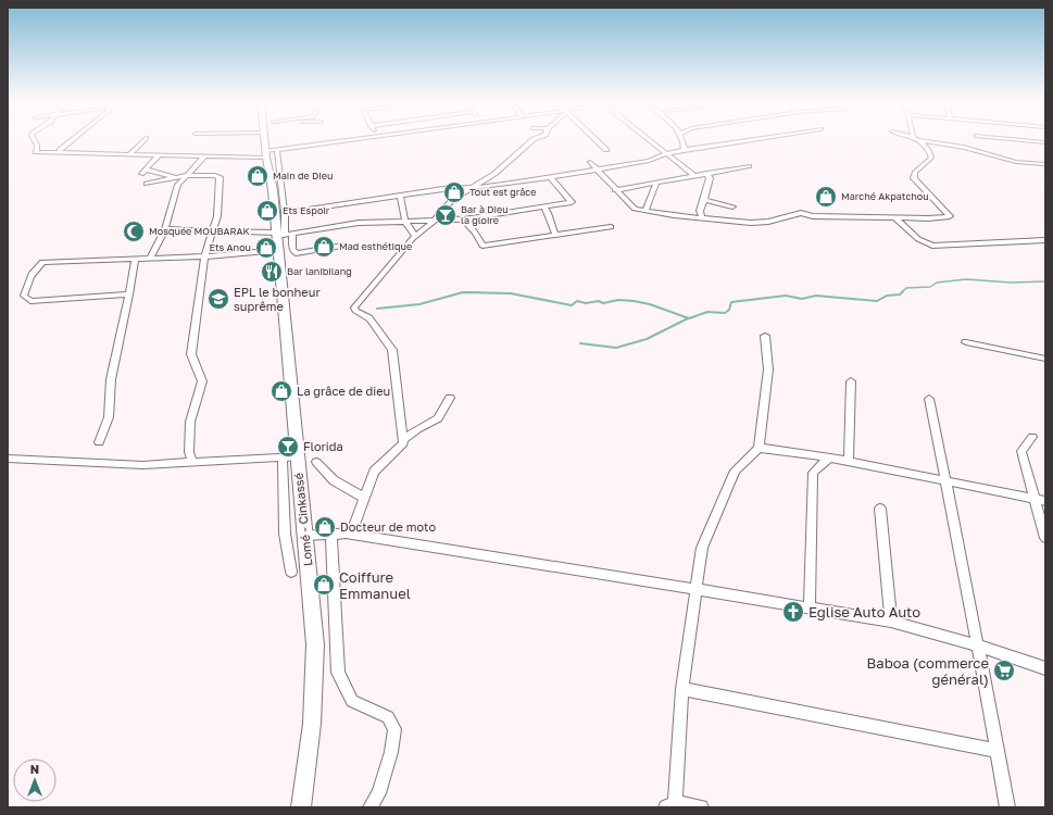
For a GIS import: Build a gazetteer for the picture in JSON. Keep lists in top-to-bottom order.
{
  "streets": {
    "highway": ["Lomé - Cinkassé"]
  },
  "places": {
    "shop": [
      "Main de Dieu",
      "Tout est grâce",
      "Marché Akpatchou",
      "Ets Espoir",
      "Mad esthétique",
      "Ets Anou",
      "La grâce de dieu",
      "Docteur de moto",
      "Coiffure Emmanuel"
    ],
    "bar": ["Bar à Dieu la gloire", "Florida"],
    "mosque": ["Mosquée MOUBARAK"],
    "restaurant": ["Bar lanibilang"],
    "school or university": ["EPL le bonheur suprême"],
    "church": ["Eglise Auto Auto"],
    "supermarket": ["Baboa (commerce général)"]
  },
  "north": "top"
}
